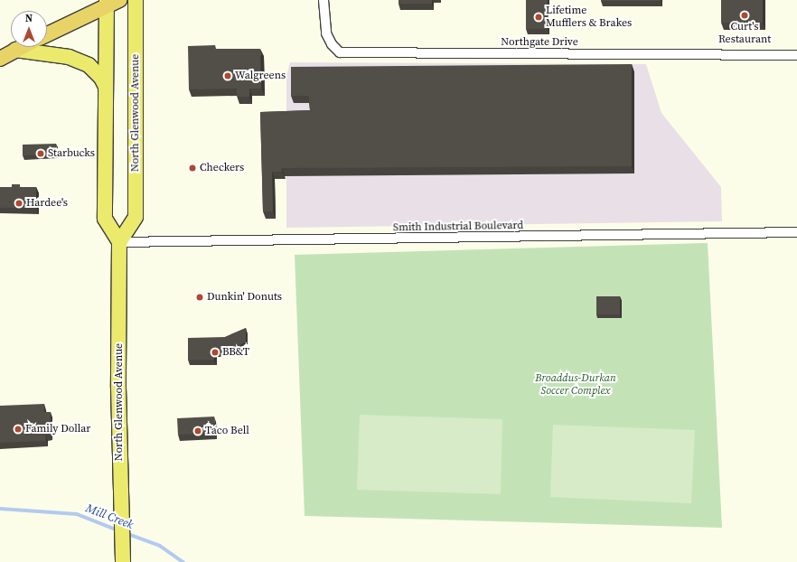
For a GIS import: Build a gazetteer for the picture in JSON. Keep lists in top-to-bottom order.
{
  "streets": {
    "main road": ["North Glenwood Avenue"],
    "street": ["Northgate Drive", "Smith Industrial Boulevard"]
  },
  "crossings": [
    ["North Glenwood Avenue", "Smith Industrial Boulevard"]
  ],
  "water": ["Mill Creek"],
  "parks": ["Broaddus-Durkan Soccer Complex"],
  "places": [
    "Curt's Restaurant",
    "Lifetime Mufflers & Brakes",
    "Walgreens",
    "Starbucks",
    "Checkers",
    "Hardee's",
    "Dunkin' Donuts",
    "BB&T",
    "Family Dollar",
    "Taco Bell"
  ],
  "north": "top"
}
